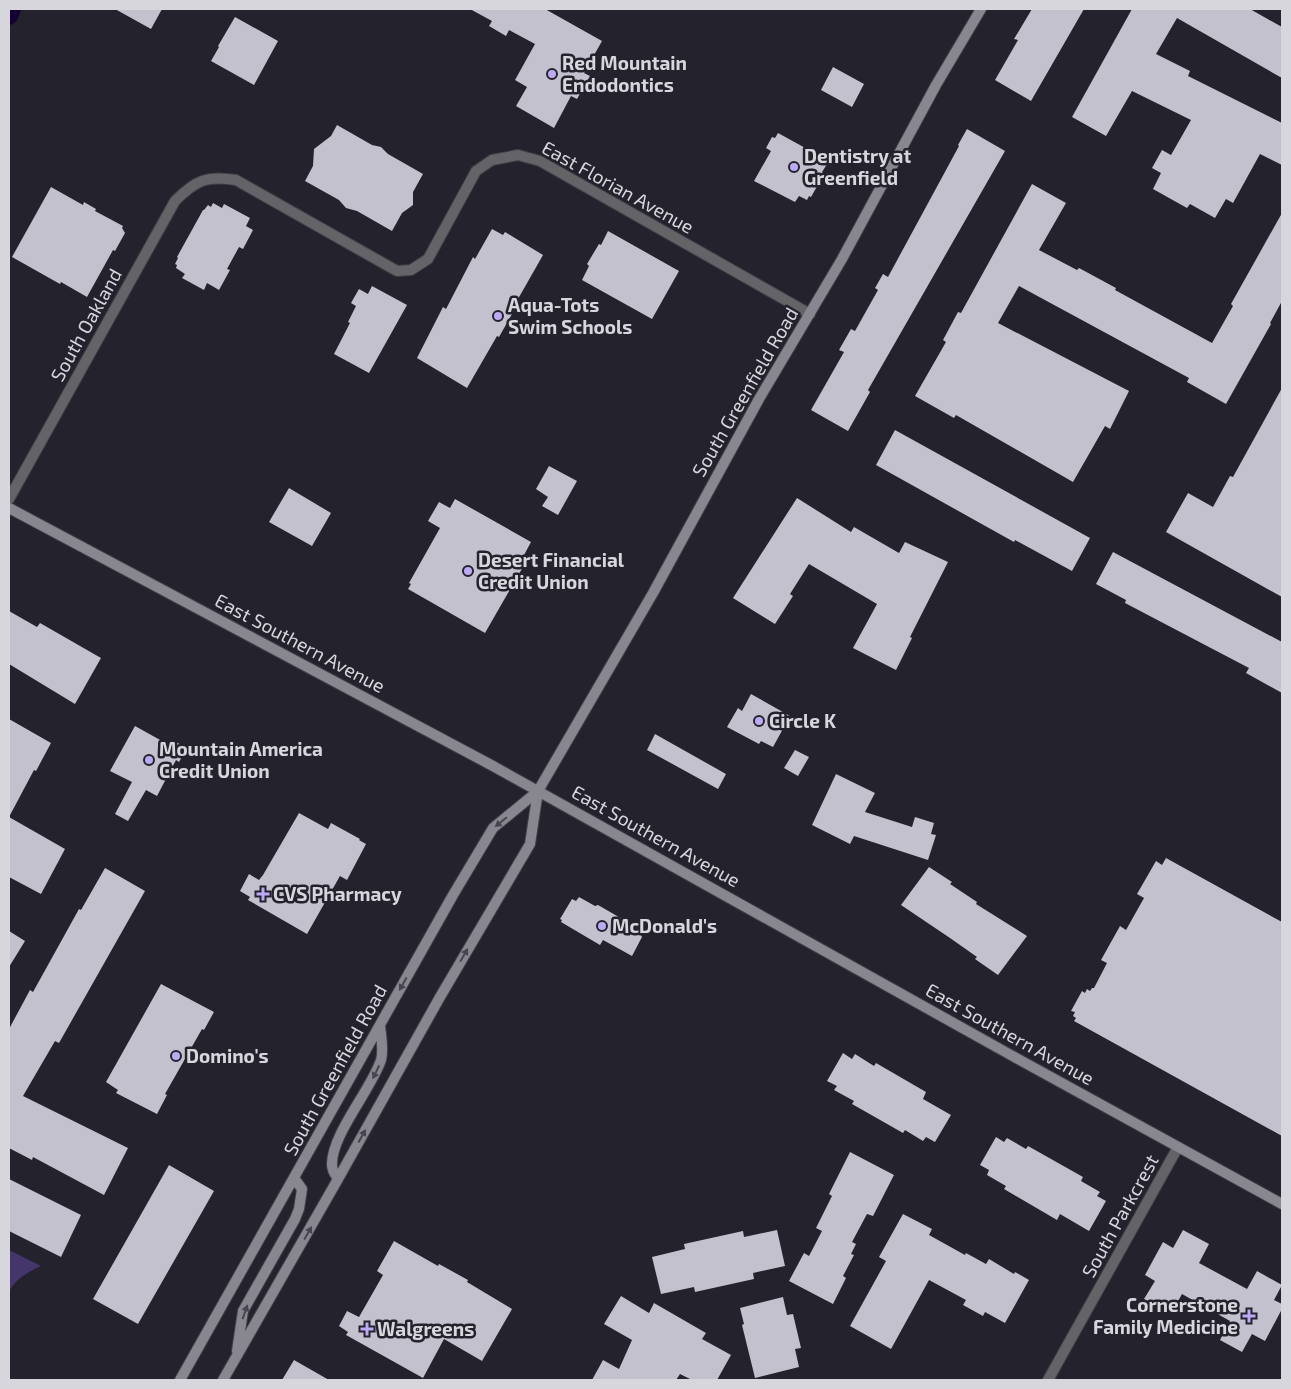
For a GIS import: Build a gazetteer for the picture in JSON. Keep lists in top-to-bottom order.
{
  "streets": {
    "main road": ["South Greenfield Road", "East Southern Avenue"],
    "street": ["East Florian Avenue", "South Oakland", "South Parkcrest"]
  },
  "crossings": [
    ["East Florian Avenue", "South Oakland"],
    ["East Florian Avenue", "South Greenfield Road"],
    ["South Greenfield Road", "East Southern Avenue"],
    ["East Southern Avenue", "South Parkcrest"]
  ],
  "places": {
    "other": [
      "Red Mountain Endodontics",
      "Dentistry at Greenfield",
      "Aqua-Tots Swim Schools",
      "Desert Financial Credit Union",
      "Circle K",
      "Mountain America Credit Union",
      "McDonald's",
      "Domino's"
    ],
    "health": ["CVS Pharmacy", "Cornerstone Family Medicine", "Walgreens"]
  }
}
